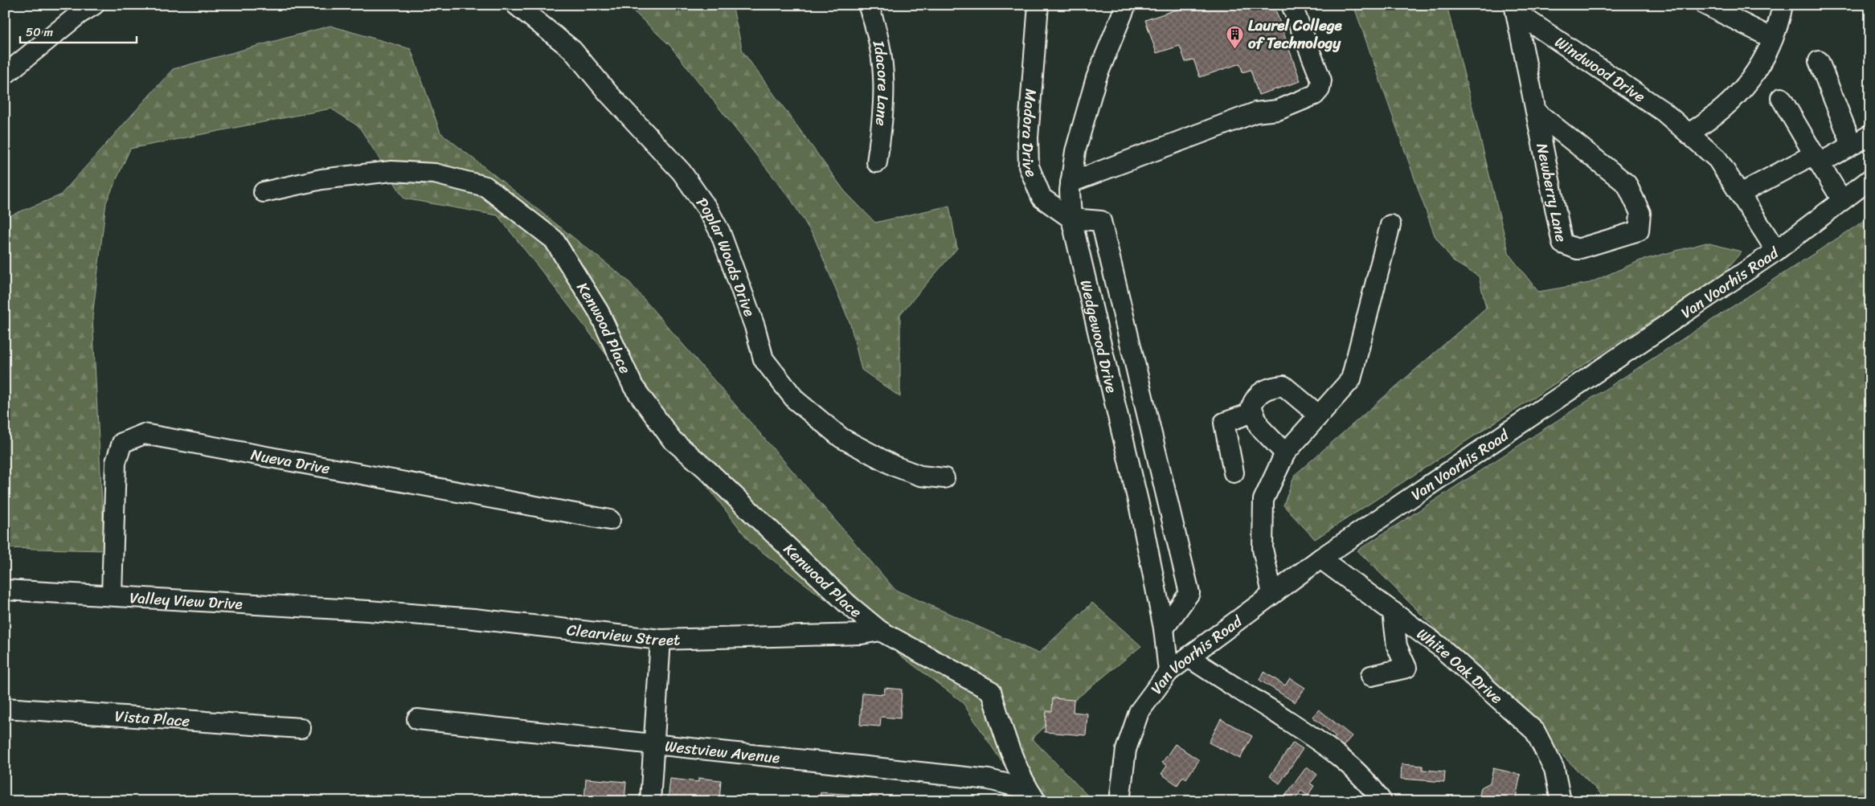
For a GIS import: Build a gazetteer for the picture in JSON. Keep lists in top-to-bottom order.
{
  "streets": {
    "street": [
      "Windwood Drive",
      "Idacore Lane",
      "Madora Drive",
      "Newberry Lane",
      "Poplar Woods Drive",
      "Van Voorhis Road",
      "Kenwood Place",
      "Wedgewood Drive",
      "Nueva Drive",
      "Valley View Drive",
      "Clearview Street",
      "White Oak Drive",
      "Vista Place",
      "Westview Avenue"
    ]
  },
  "crossings": [
    ["Windwood Drive", "Newberry Lane"],
    ["Windwood Drive", "Van Voorhis Road"],
    ["Madora Drive", "Wedgewood Drive"],
    ["Van Voorhis Road", "Wedgewood Drive"],
    ["Van Voorhis Road", "White Oak Drive"],
    ["Kenwood Place", "Clearview Street"],
    ["Kenwood Place", "Westview Avenue"],
    ["Nueva Drive", "Valley View Drive"],
    ["Valley View Drive", "Clearview Street"]
  ],
  "places": {
    "building": ["Laurel College of Technology"]
  },
  "scale_bar": "50 m"
}
